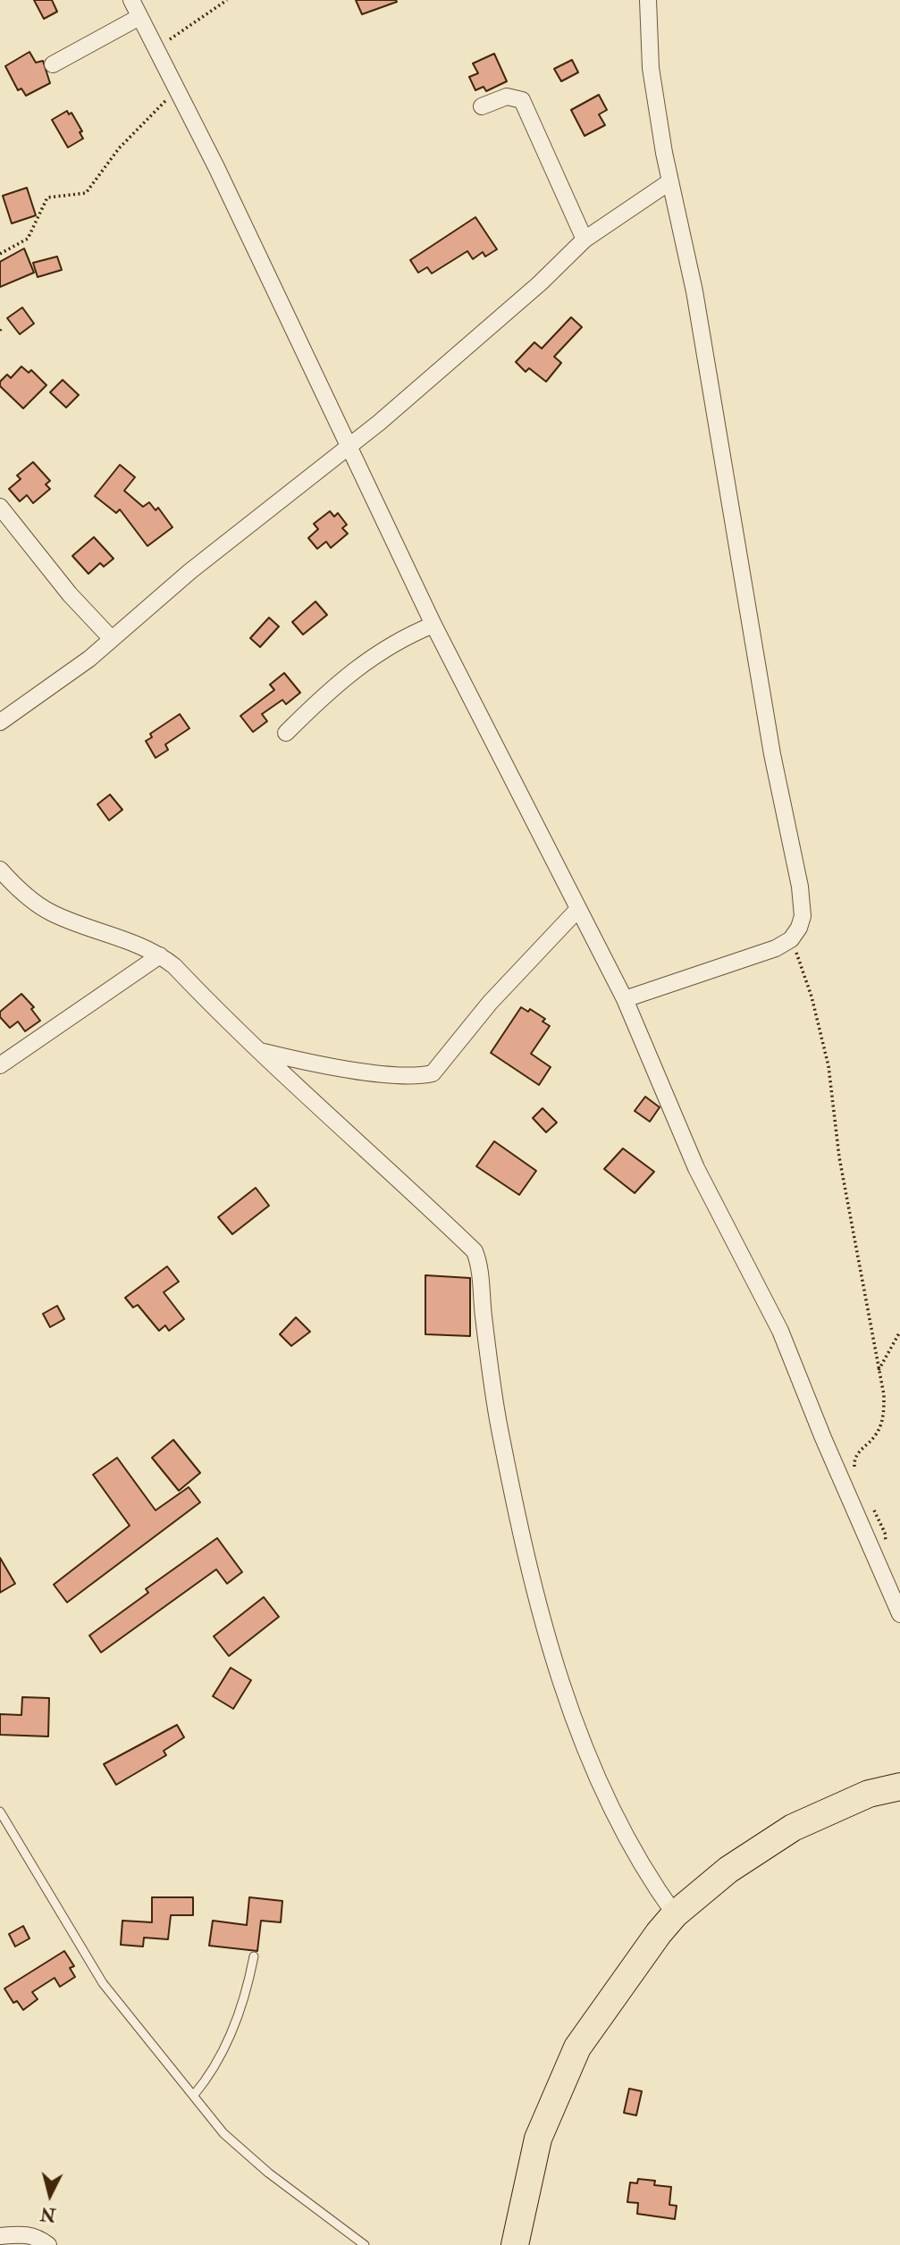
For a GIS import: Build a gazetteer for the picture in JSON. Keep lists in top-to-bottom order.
{
  "north": "bottom"
}
